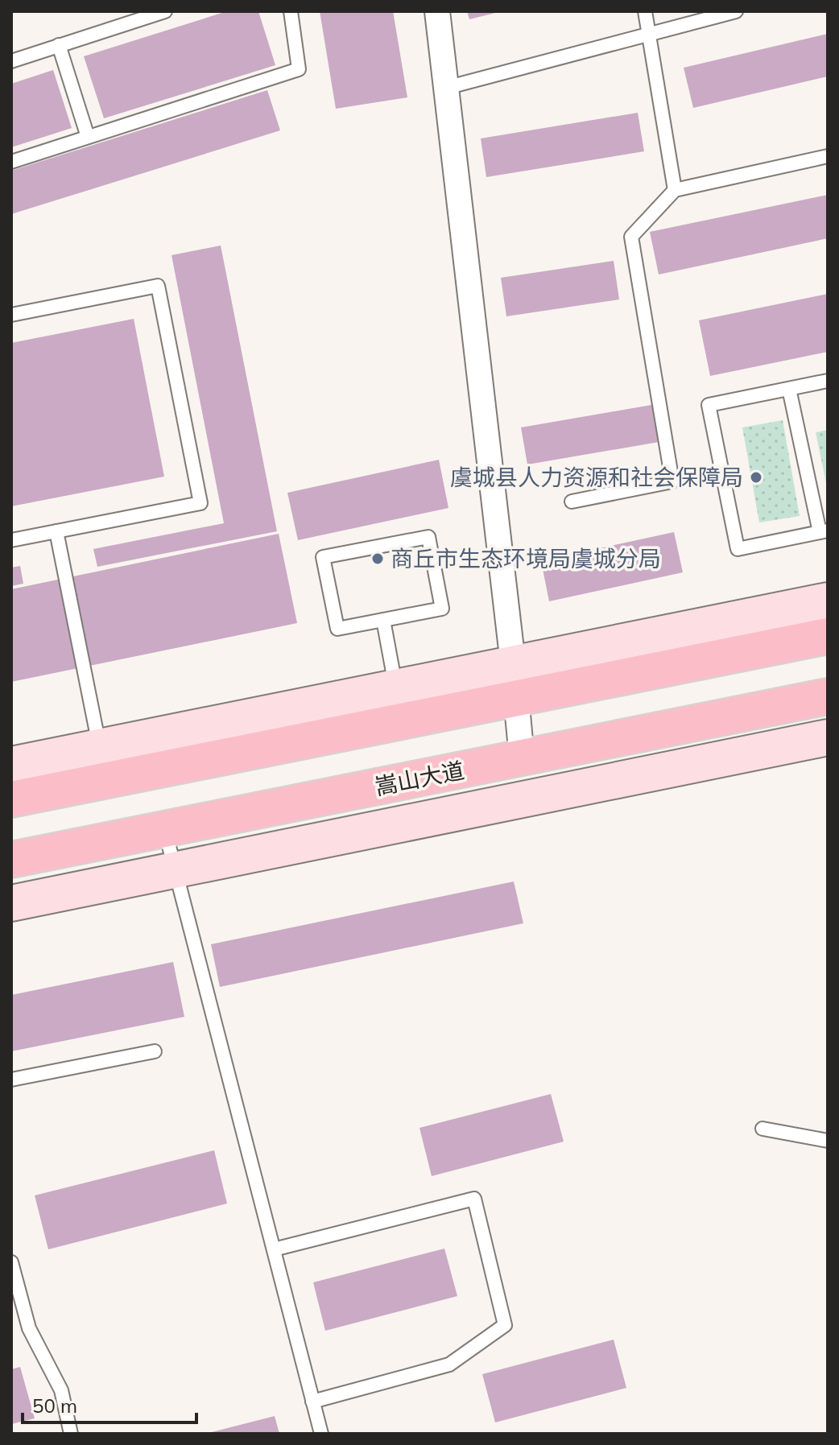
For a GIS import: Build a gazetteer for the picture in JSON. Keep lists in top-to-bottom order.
{
  "streets": {
    "main road": ["嵩山大道"]
  },
  "places": ["虞城县人力资源和社会保障局", "商丘市生态环境局虞城分局"],
  "scale_bar": "50 m"
}
